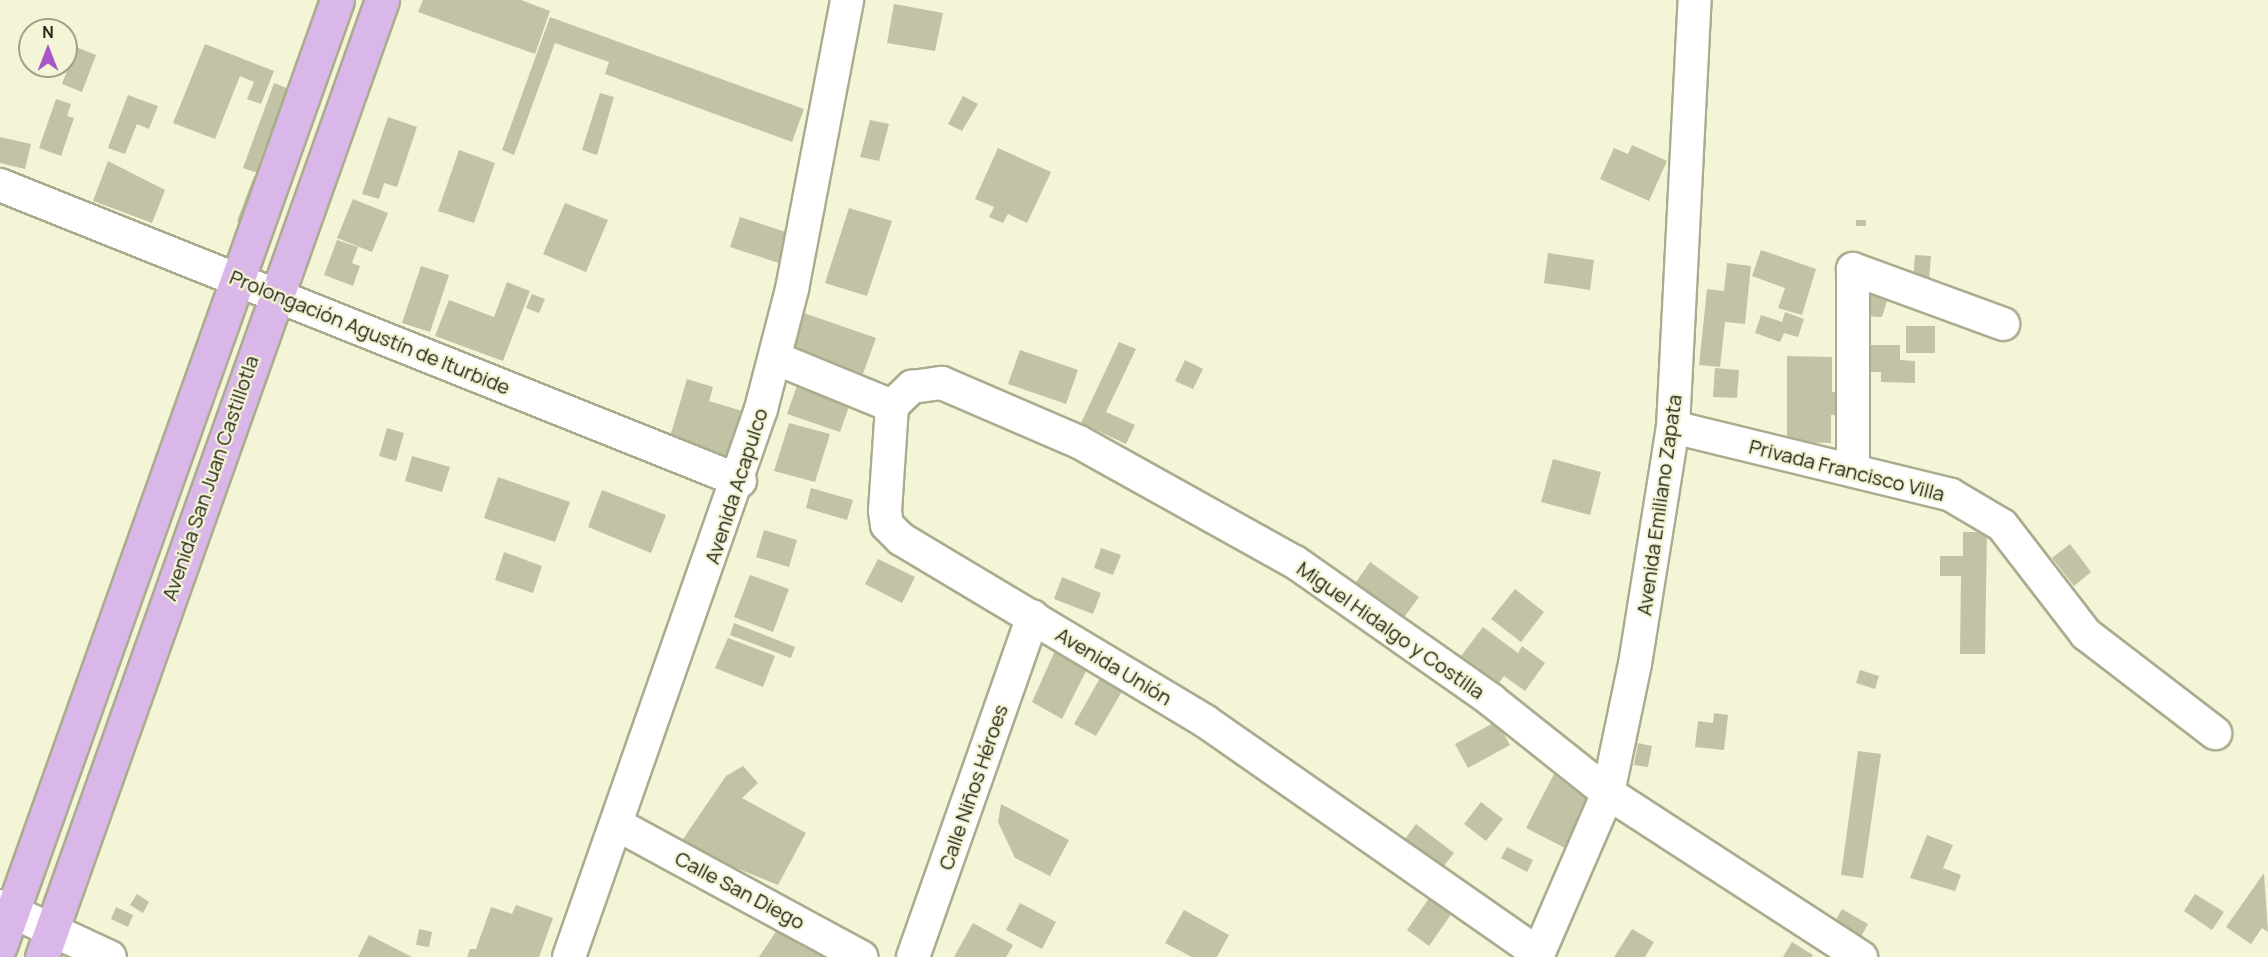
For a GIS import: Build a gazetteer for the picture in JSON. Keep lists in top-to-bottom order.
{
  "streets": {
    "main road": ["Avenida San Juan Castillotla"],
    "street": [
      "Prolongación Agustín de Iturbide",
      "Privada Francisco Villa",
      "Avenida Acapulco",
      "Avenida Emiliano Zapata",
      "Miguel Hidalgo y Costilla",
      "Avenida Unión",
      "Calle Niños Héroes",
      "Calle San Diego"
    ]
  },
  "crossings": [
    ["Prolongación Agustín de Iturbide", "Avenida San Juan Castillotla"],
    ["Prolongación Agustín de Iturbide", "Avenida Acapulco"],
    ["Privada Francisco Villa", "Avenida Emiliano Zapata"],
    ["Avenida Acapulco", "Calle San Diego"],
    ["Avenida Emiliano Zapata", "Miguel Hidalgo y Costilla"],
    ["Avenida Emiliano Zapata", "Avenida Unión"],
    ["Miguel Hidalgo y Costilla", "Avenida Unión"],
    ["Avenida Unión", "Calle Niños Héroes"]
  ],
  "north": "top"
}
